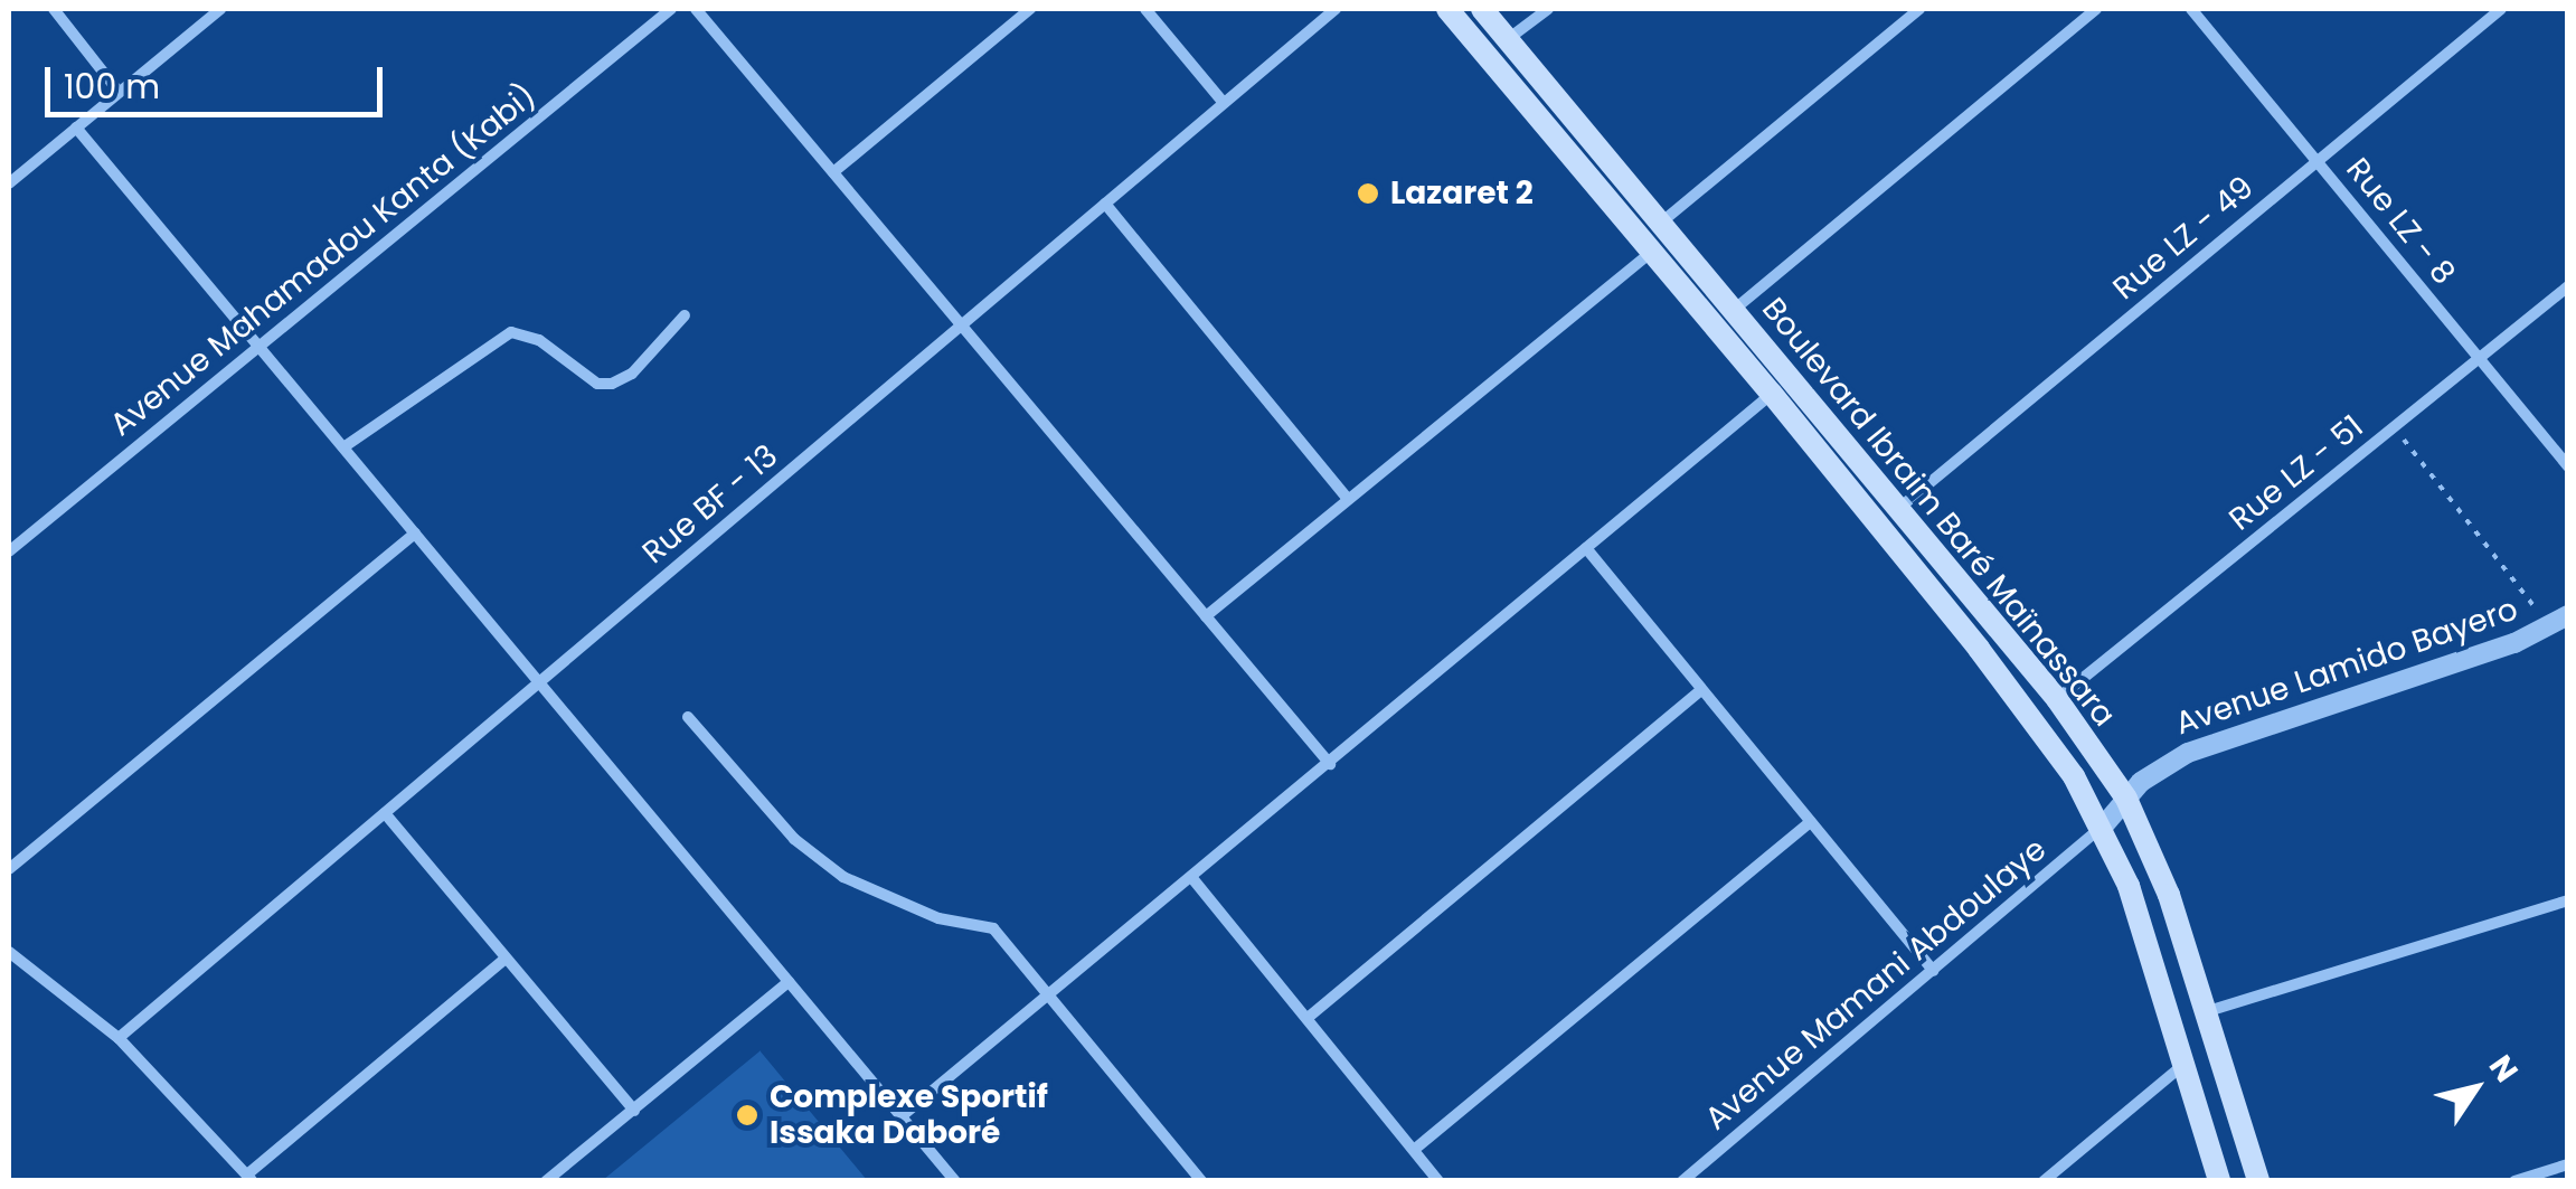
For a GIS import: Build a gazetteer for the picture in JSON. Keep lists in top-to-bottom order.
{
  "streets": {
    "main road": ["Boulevard Ibraim Baré Maïnassara"],
    "street": [
      "Rue LZ - 8",
      "Rue LZ - 49",
      "Avenue Mahamadou Kanta (Kabi)",
      "Rue LZ - 51",
      "Rue BF - 13",
      "Avenue Lamido Bayero",
      "Avenue Mamani Abdoulaye"
    ]
  },
  "crossings": [
    ["Rue LZ - 8", "Rue LZ - 49"],
    ["Rue LZ - 8", "Rue LZ - 51"],
    ["Rue LZ - 49", "Boulevard Ibraim Baré Maïnassara"],
    ["Rue LZ - 51", "Boulevard Ibraim Baré Maïnassara"],
    ["Boulevard Ibraim Baré Maïnassara", "Avenue Lamido Bayero"],
    ["Boulevard Ibraim Baré Maïnassara", "Avenue Mamani Abdoulaye"],
    ["Avenue Lamido Bayero", "Avenue Mamani Abdoulaye"]
  ],
  "places": ["Lazaret 2", "Complexe Sportif Issaka Daboré"],
  "scale_bar": "100 m",
  "north": "top right"
}
